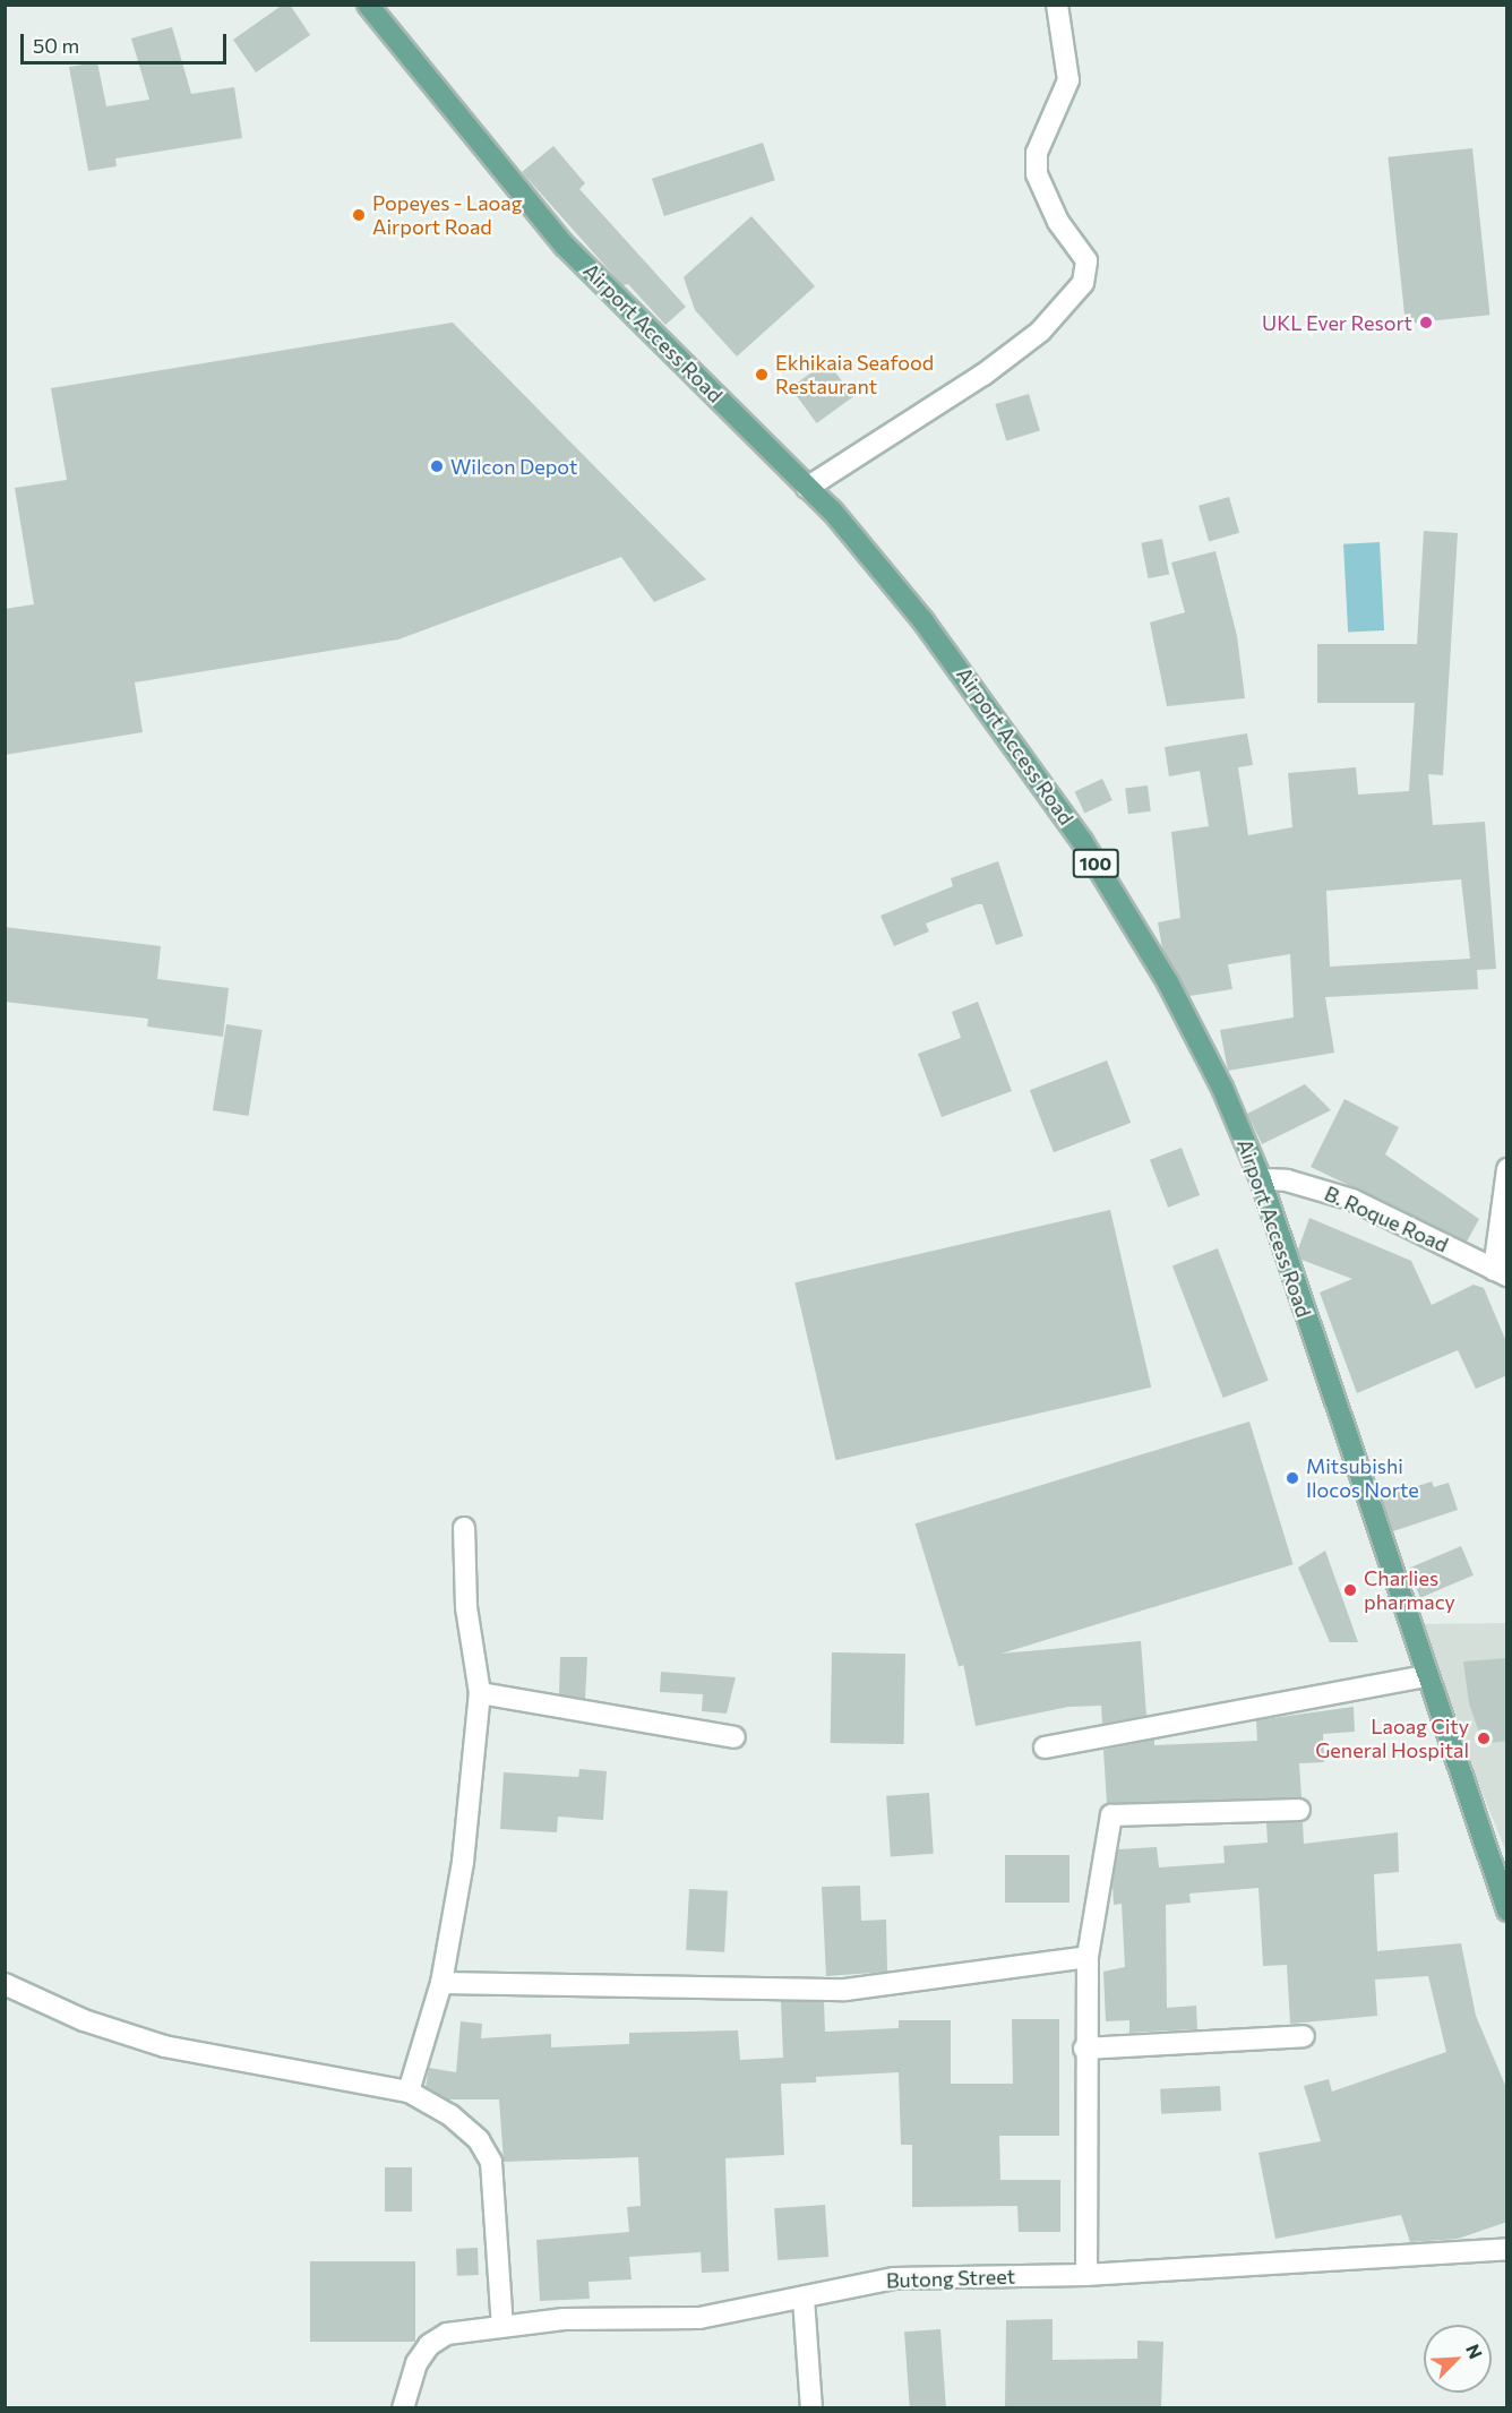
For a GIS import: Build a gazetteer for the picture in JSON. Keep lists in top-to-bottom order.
{
  "streets": {
    "main road": ["Airport Access Road", "100"],
    "street": ["B. Roque Road", "Butong Street"]
  },
  "crossings": [
    ["Airport Access Road", "B. Roque Road"]
  ],
  "places": [
    "Popeyes - Laoag Airport Road",
    "UKL Ever Resort",
    "Ekhikaia Seafood Restaurant",
    "Wilcon Depot",
    "Mitsubishi Ilocos Norte",
    "Charlies pharmacy",
    "Laoag City General Hospital"
  ],
  "scale_bar": "50 m",
  "north": "top right"
}
